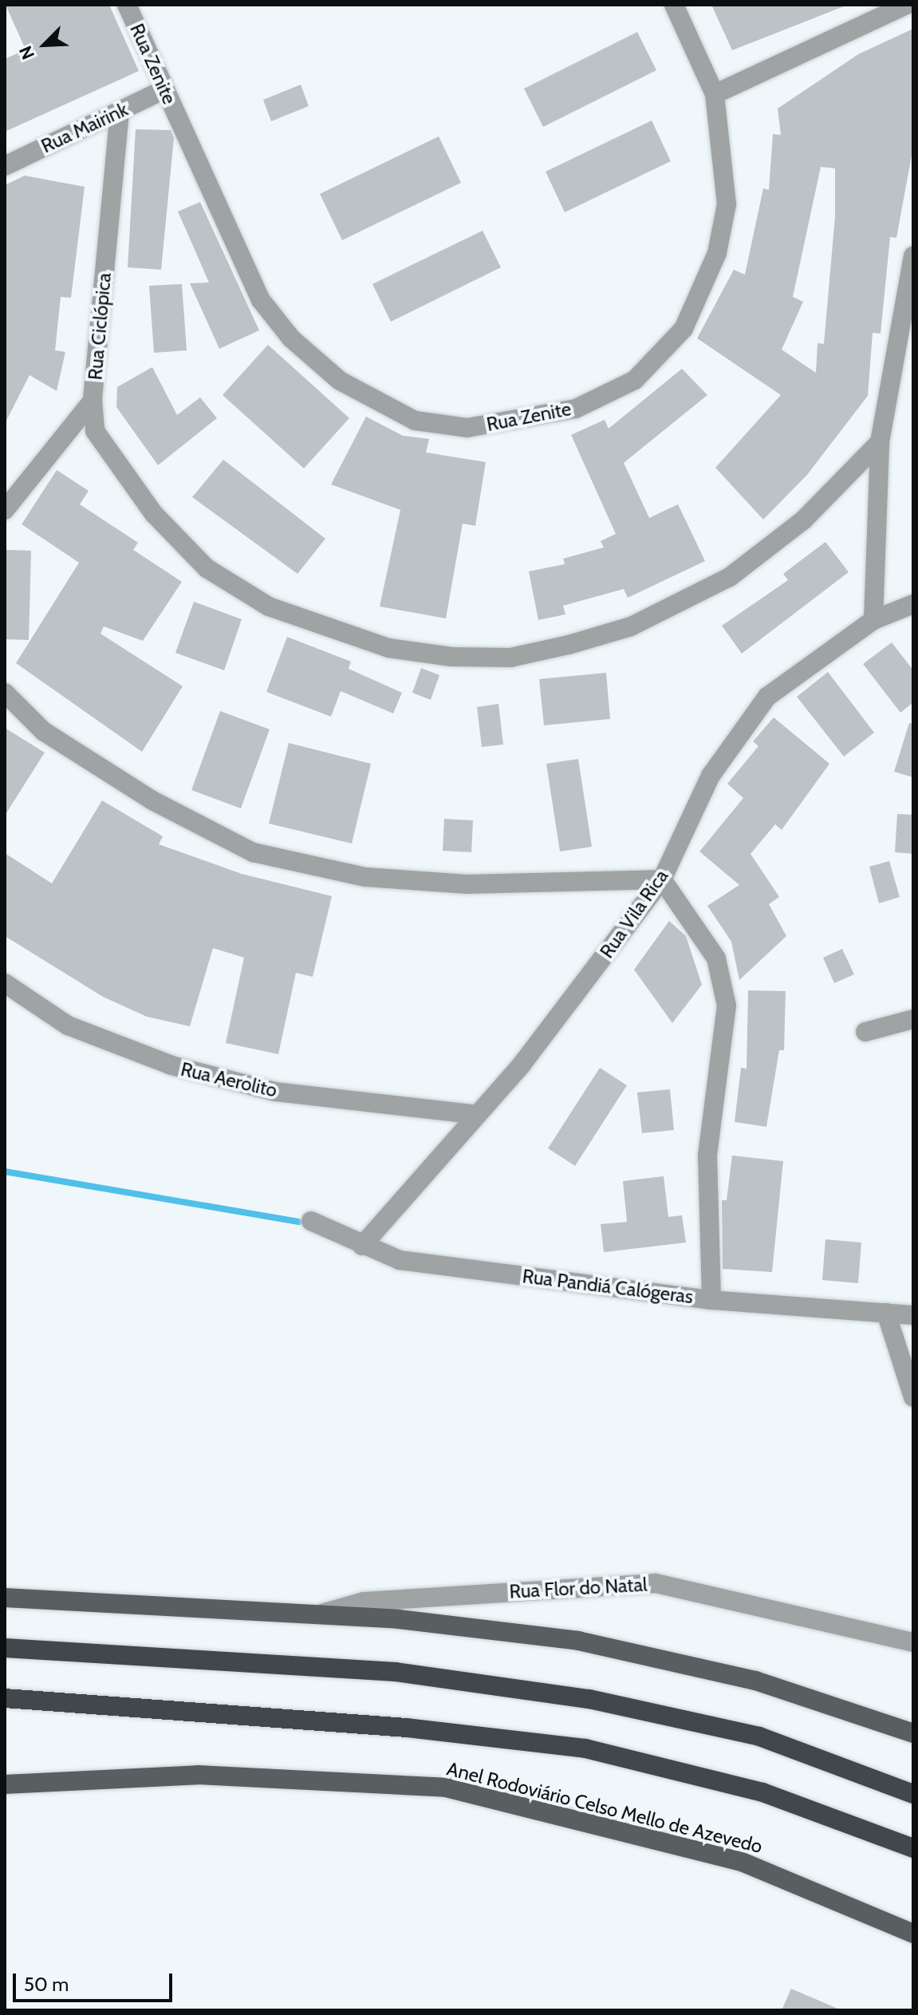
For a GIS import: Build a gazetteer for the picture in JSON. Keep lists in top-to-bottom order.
{
  "streets": {
    "highway": ["Anel Rodoviário Celso Mello de Azevedo"],
    "street": [
      "Rua Zenite",
      "Rua Mairink",
      "Rua Ciclópica",
      "Rua Vila Rica",
      "Rua Aerolito",
      "Rua Pandiá Calógeras",
      "Rua Flor do Natal"
    ]
  },
  "crossings": [
    ["Rua Zenite", "Rua Mairink"],
    ["Rua Mairink", "Rua Ciclópica"],
    ["Rua Vila Rica", "Rua Aerolito"],
    ["Rua Vila Rica", "Rua Pandiá Calógeras"]
  ],
  "scale_bar": "50 m",
  "north": "bottom left"
}
